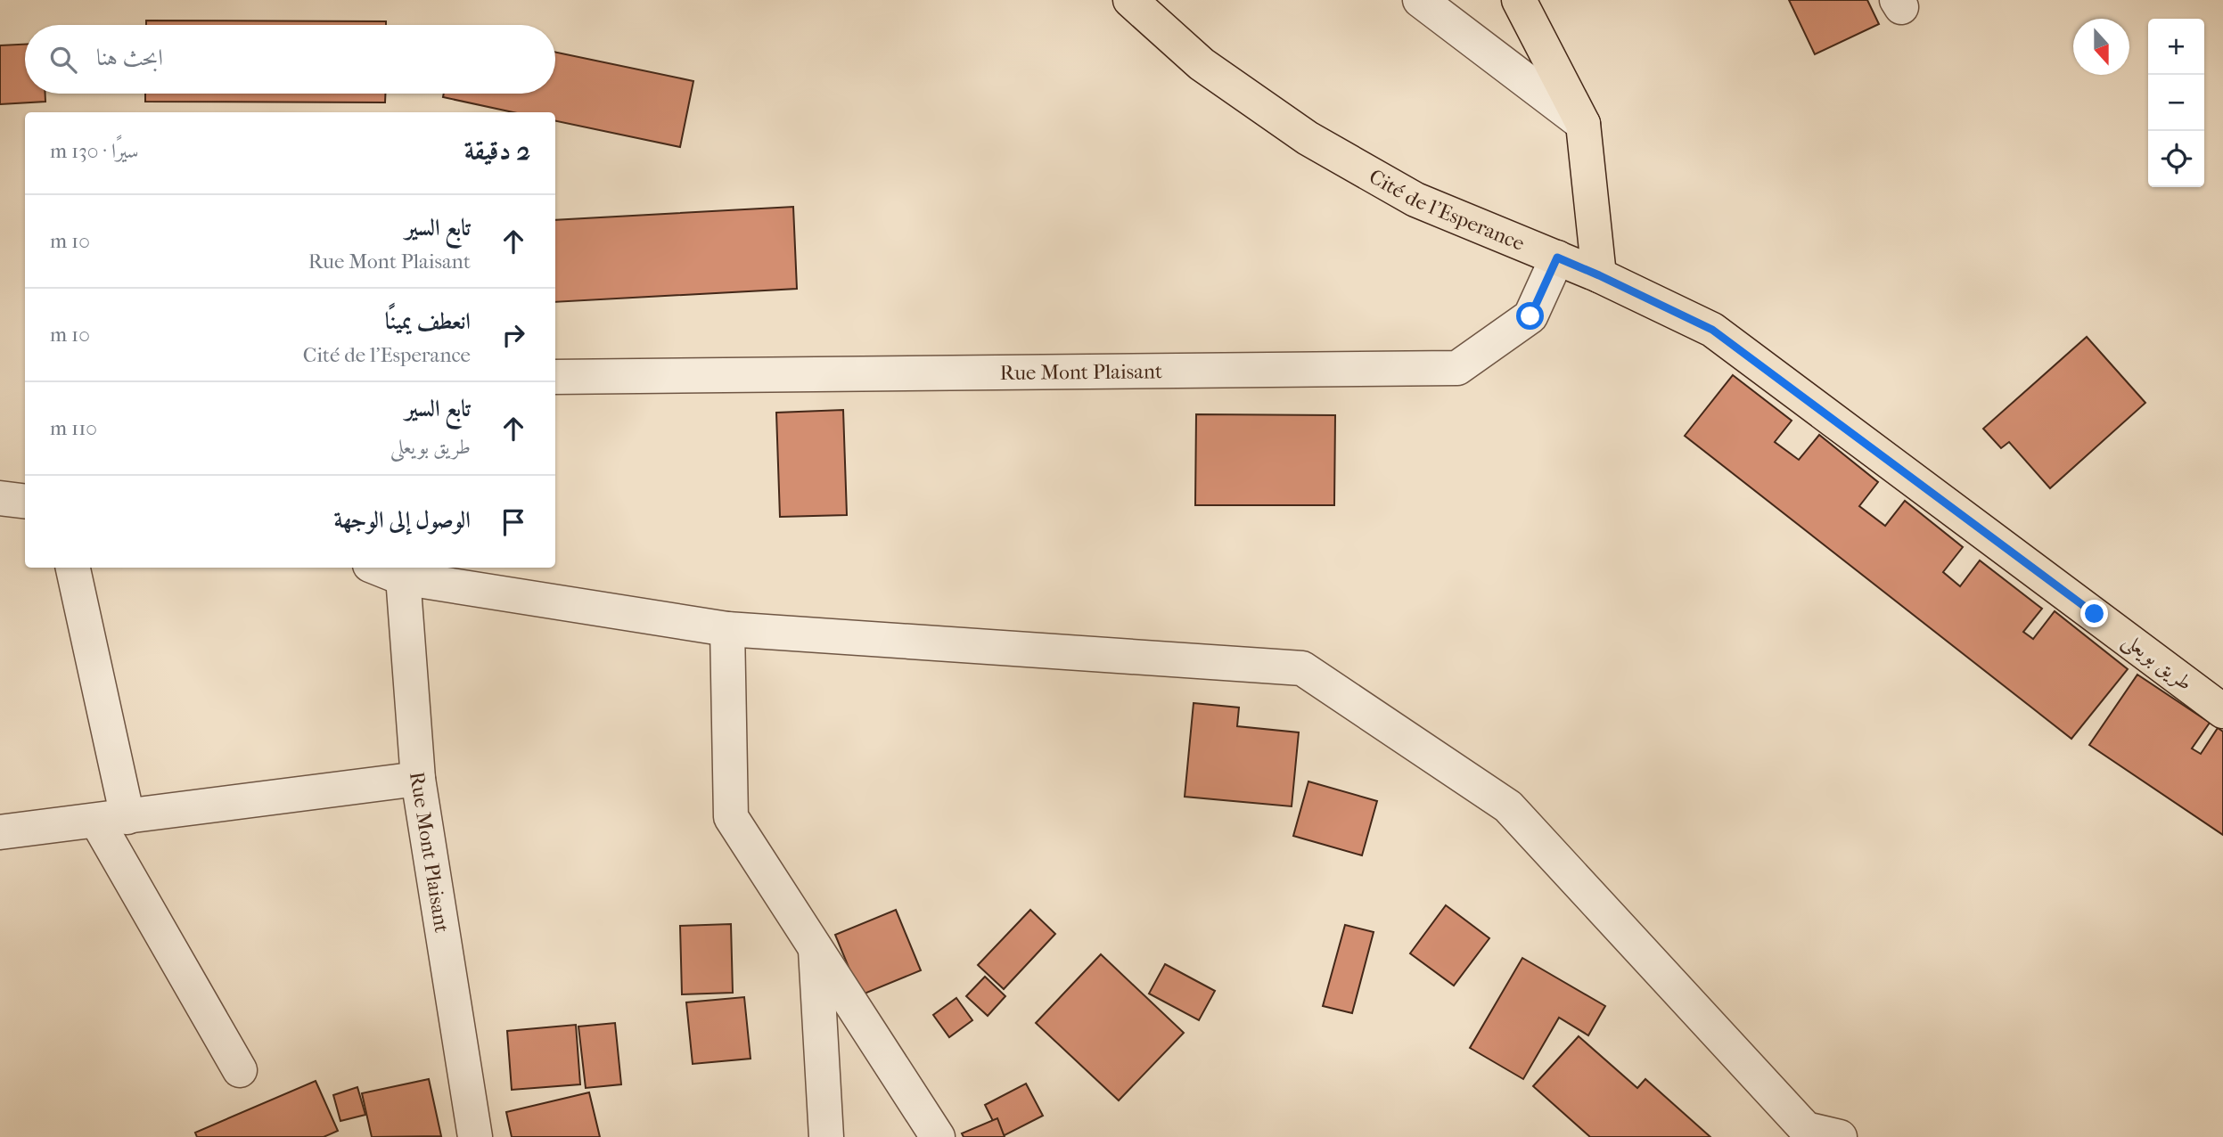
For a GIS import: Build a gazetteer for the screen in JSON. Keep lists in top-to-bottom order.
{
  "streets": {
    "main road": ["Cité de l'Esperance", "طريق بويعلى"],
    "street": ["Rue Mont Plaisant"]
  },
  "crossings": [
    ["Cité de l'Esperance", "Rue Mont Plaisant"],
    ["Cité de l'Esperance", "طريق بويعلى"]
  ],
  "north": "bottom",
  "page": {
    "map_buttons": ["+", "−"],
    "search": "ابحث هنا",
    "heading": ["2 دقيقة", "سيرًا · 130 m"],
    "list": [
      ["تابع السير", "Rue Mont Plaisant", "10 m"],
      ["انعطف يمينًا", "Cité de l'Esperance", "10 m"],
      ["تابع السير", "طريق بويعلى", "110 m"],
      "الوصول إلى الوجهة"
    ]
  }
}
